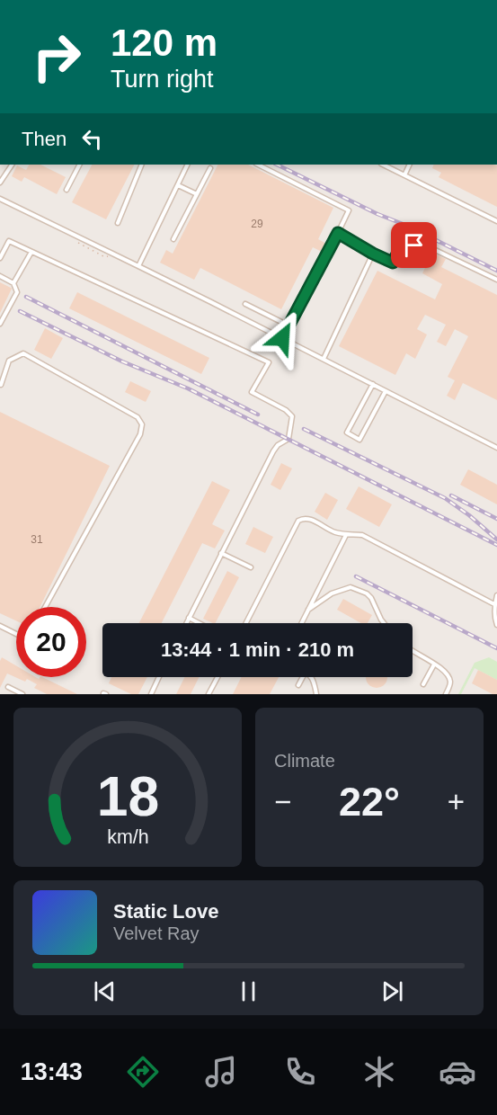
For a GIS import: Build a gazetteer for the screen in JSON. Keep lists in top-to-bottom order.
{
  "house_numbers": ["29", "31"],
  "page": {
    "turn": ["120 m", "Turn right"],
    "then": "Then",
    "limit": "20",
    "trip": "13:44 · 1 min · 210 m",
    "tile": "Climate",
    "heat": ["−", "22°", "+"],
    "song": ["Static Love", "Velvet Ray"],
    "tabs": "13:43",
    "gauge": ["18", "km/h"]
  }
}
